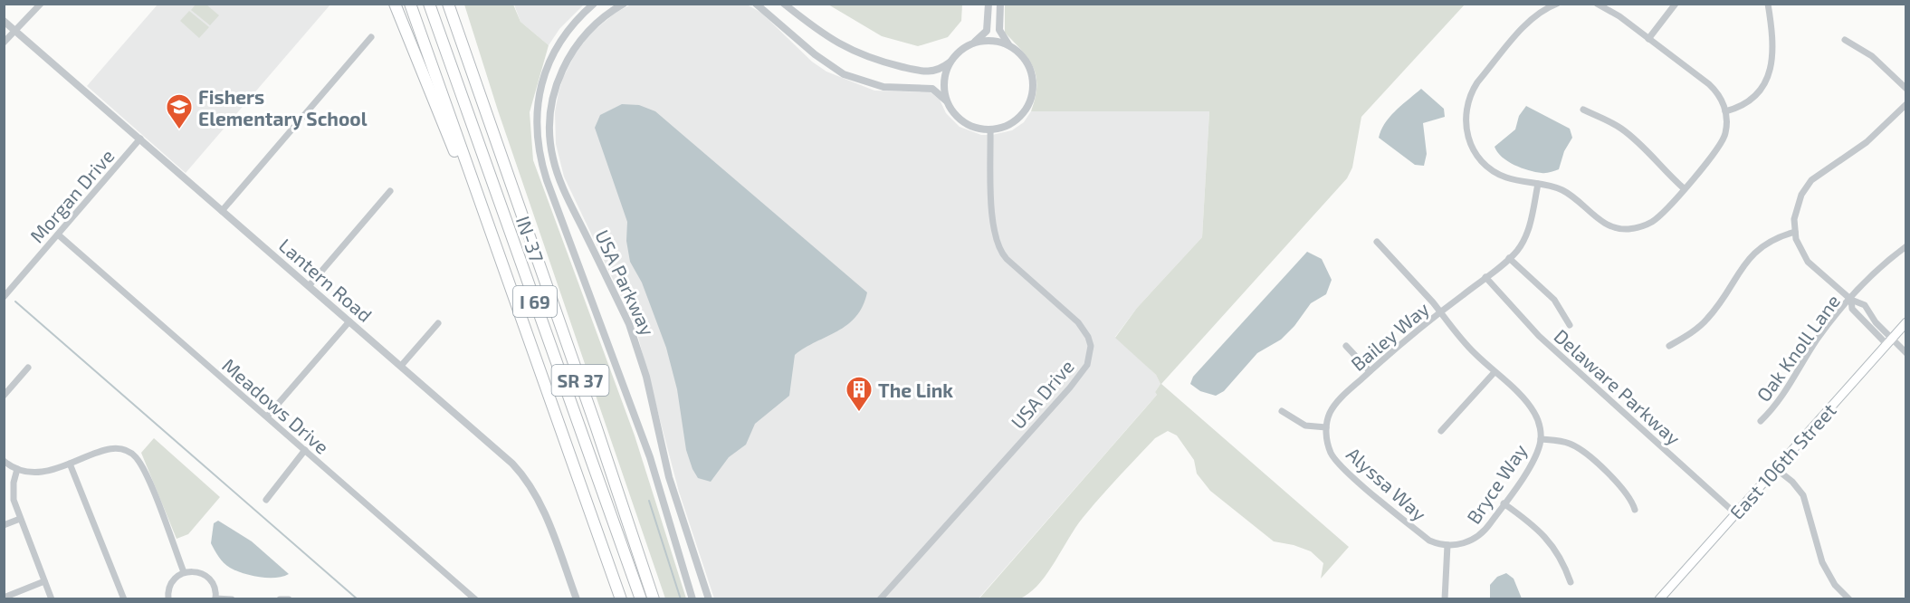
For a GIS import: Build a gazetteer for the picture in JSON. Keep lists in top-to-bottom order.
{
  "streets": {
    "highway": ["IN-37", "I 69", "SR 37"],
    "main road": ["East 106th Street"],
    "street": [
      "Morgan Drive",
      "Lantern Road",
      "USA Parkway",
      "Bailey Way",
      "Oak Knoll Lane",
      "Delaware Parkway",
      "USA Drive",
      "Meadows Drive",
      "Alyssa Way",
      "Bryce Way"
    ]
  },
  "crossings": [
    ["Morgan Drive", "Lantern Road"],
    ["Morgan Drive", "Meadows Drive"],
    ["Bailey Way", "Delaware Parkway"],
    ["Bailey Way", "Alyssa Way"],
    ["Bailey Way", "Bryce Way"],
    ["Delaware Parkway", "East 106th Street"],
    ["Alyssa Way", "Bryce Way"]
  ],
  "places": {
    "school or university": ["Fishers Elementary School"],
    "building": ["The Link"]
  }
}
